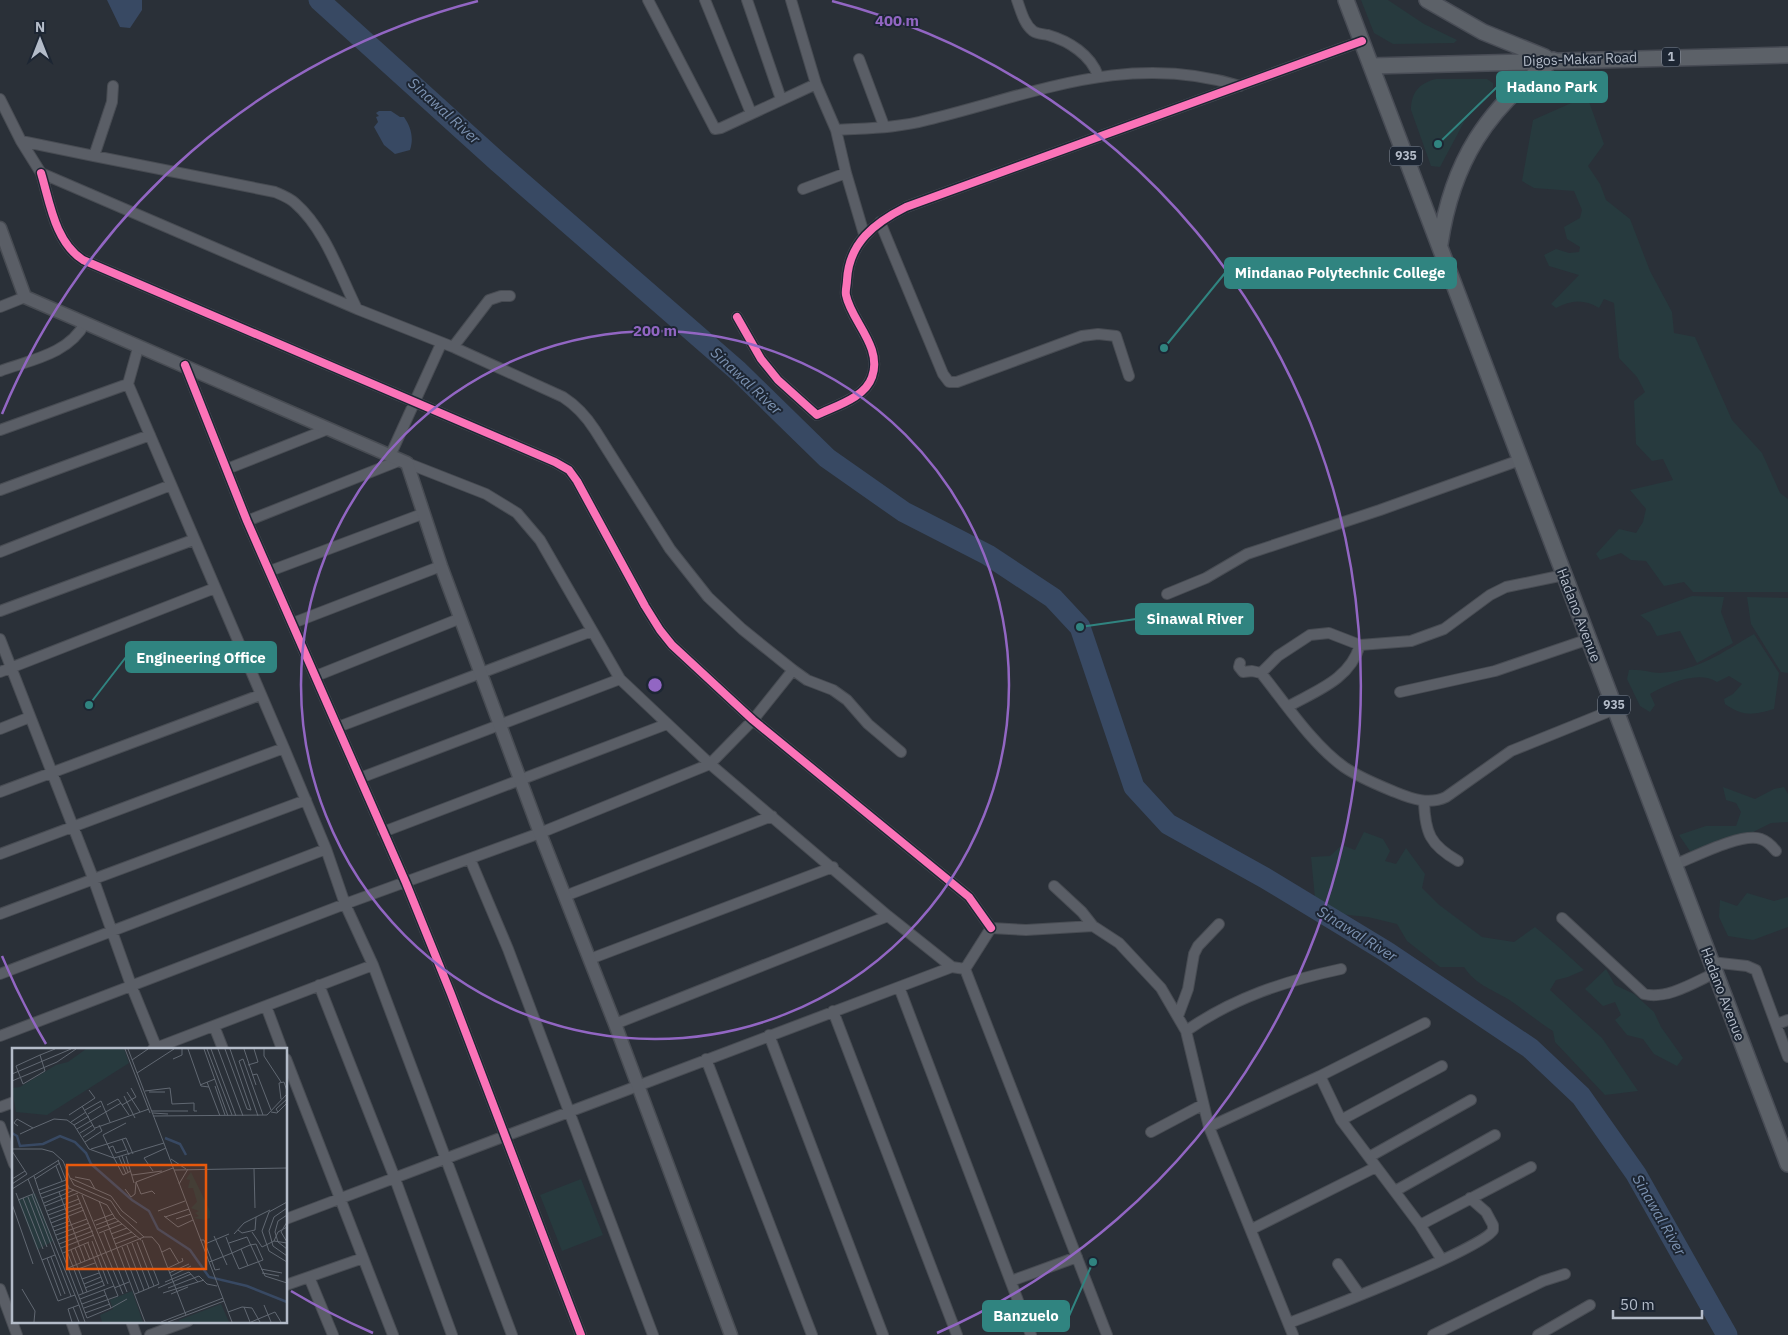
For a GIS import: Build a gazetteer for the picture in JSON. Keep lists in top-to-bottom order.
{
  "streets": {
    "main road": [
      "1",
      "Digos-Makar Road",
      "935",
      "Hadano Avenue"
    ]
  },
  "crossings": [
    ["Digos-Makar Road", "Hadano Avenue"]
  ],
  "water": ["Sinawal River"],
  "places": [
    "Hadano Park",
    "Mindanao Polytechnic College",
    "Sinawal River",
    "Engineering Office",
    "Banzuelo"
  ],
  "scale_bar": "50 m",
  "north": "top",
  "rings": ["400 m", "200 m"]
}
